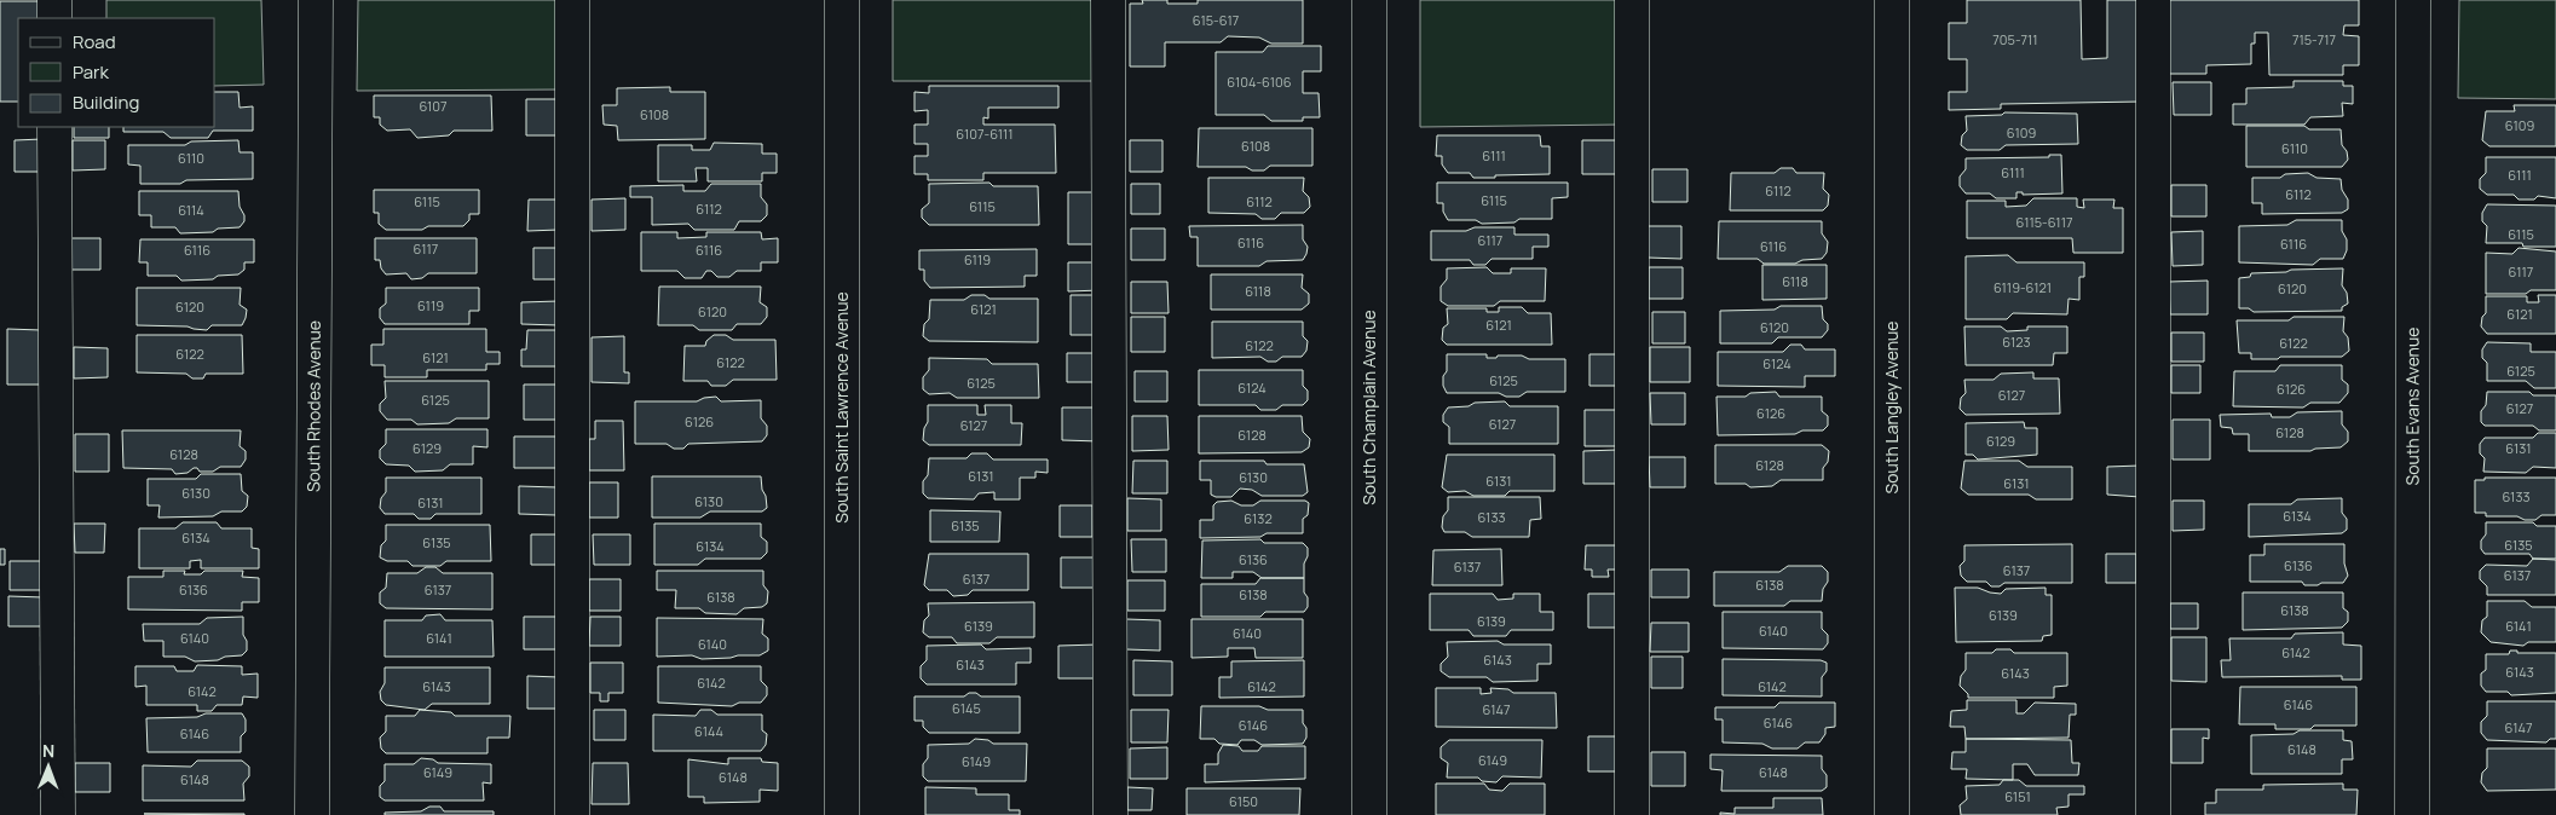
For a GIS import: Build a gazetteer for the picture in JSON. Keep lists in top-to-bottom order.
{
  "streets": {
    "street": [
      "South Rhodes Avenue",
      "South Saint Lawrence Avenue",
      "South Champlain Avenue",
      "South Langley Avenue",
      "South Evans Avenue"
    ]
  },
  "house_numbers": [
    "615-617",
    "705-711",
    "715-717",
    "6104-6106",
    "6107",
    "6108",
    "6109",
    "6109",
    "6107-6111",
    "6108",
    "6110",
    "6111",
    "6110",
    "6111",
    "6111",
    "6112",
    "6112",
    "6115",
    "6115",
    "6112",
    "6115",
    "6112",
    "6114",
    "6115-6117",
    "6115",
    "6117",
    "6116",
    "6116",
    "6116",
    "6117",
    "6116",
    "6116",
    "6119",
    "6117",
    "6118",
    "6119-6121",
    "6120",
    "6118",
    "6119",
    "6120",
    "6121",
    "6120",
    "6121",
    "6121",
    "6120",
    "6123",
    "6122",
    "6122",
    "6122",
    "6121",
    "6122",
    "6124",
    "6125",
    "6125",
    "6125",
    "6124",
    "6126",
    "6127",
    "6125",
    "6127",
    "6126",
    "6126",
    "6127",
    "6127",
    "6128",
    "6128",
    "6129",
    "6129",
    "6131",
    "6128",
    "6128",
    "6131",
    "6130",
    "6131",
    "6131",
    "6130",
    "6133",
    "6130",
    "6131",
    "6134",
    "6133",
    "6132",
    "6135",
    "6134",
    "6135",
    "6135",
    "6134",
    "6136",
    "6136",
    "6137",
    "6137",
    "6137",
    "6137",
    "6138",
    "6136",
    "6137",
    "6138",
    "6138",
    "6138",
    "6139",
    "6139",
    "6139",
    "6141",
    "6140",
    "6140",
    "6140",
    "6141",
    "6140",
    "6142",
    "6143",
    "6143",
    "6143",
    "6143",
    "6142",
    "6143",
    "6142",
    "6142",
    "6142",
    "6146",
    "6145",
    "6147",
    "6146",
    "6146",
    "6147",
    "6144",
    "6146",
    "6148",
    "6149",
    "6149",
    "6149",
    "6148",
    "6148",
    "6148",
    "6151",
    "6150"
  ],
  "legend": ["Road", "Park", "Building"],
  "north": "top"
}
